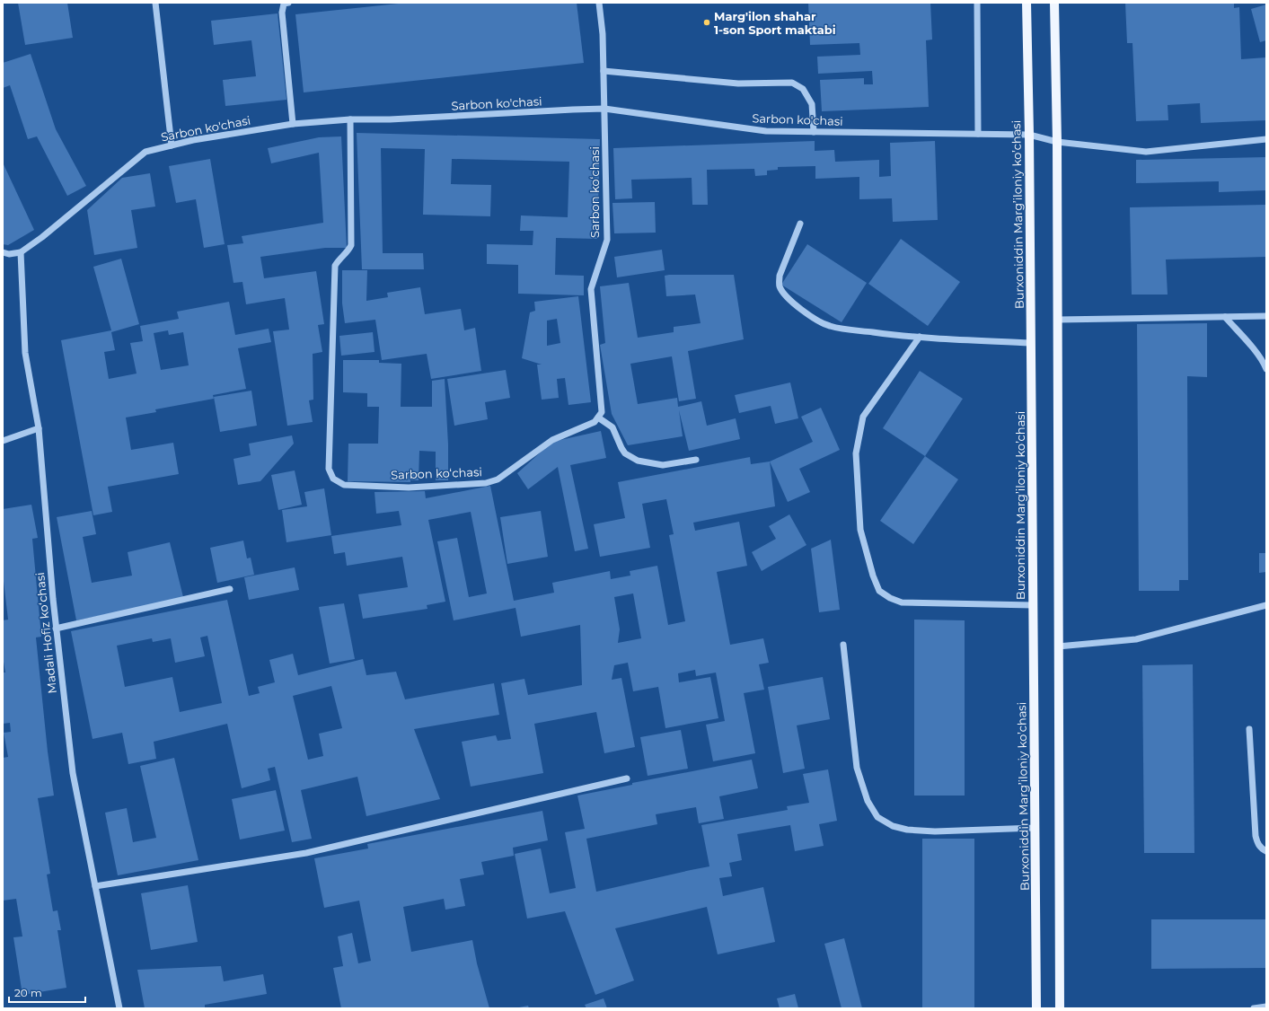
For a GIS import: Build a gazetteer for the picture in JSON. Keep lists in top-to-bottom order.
{
  "streets": {
    "main road": ["Burxoniddin Marg’iloniy ko’chasi"],
    "street": ["Sarbon ko'chasi", "Sarbon koʻchasi", "Madali Hofiz koʻchasi"]
  },
  "crossings": [
    ["Sarbon ko'chasi", "Sarbon koʻchasi"],
    ["Sarbon ko'chasi", "Burxoniddin Marg’iloniy ko’chasi"],
    ["Sarbon ko'chasi", "Madali Hofiz koʻchasi"]
  ],
  "places": ["Marg'ilon shahar 1-son Sport maktabi"],
  "scale_bar": "20 m"
}
